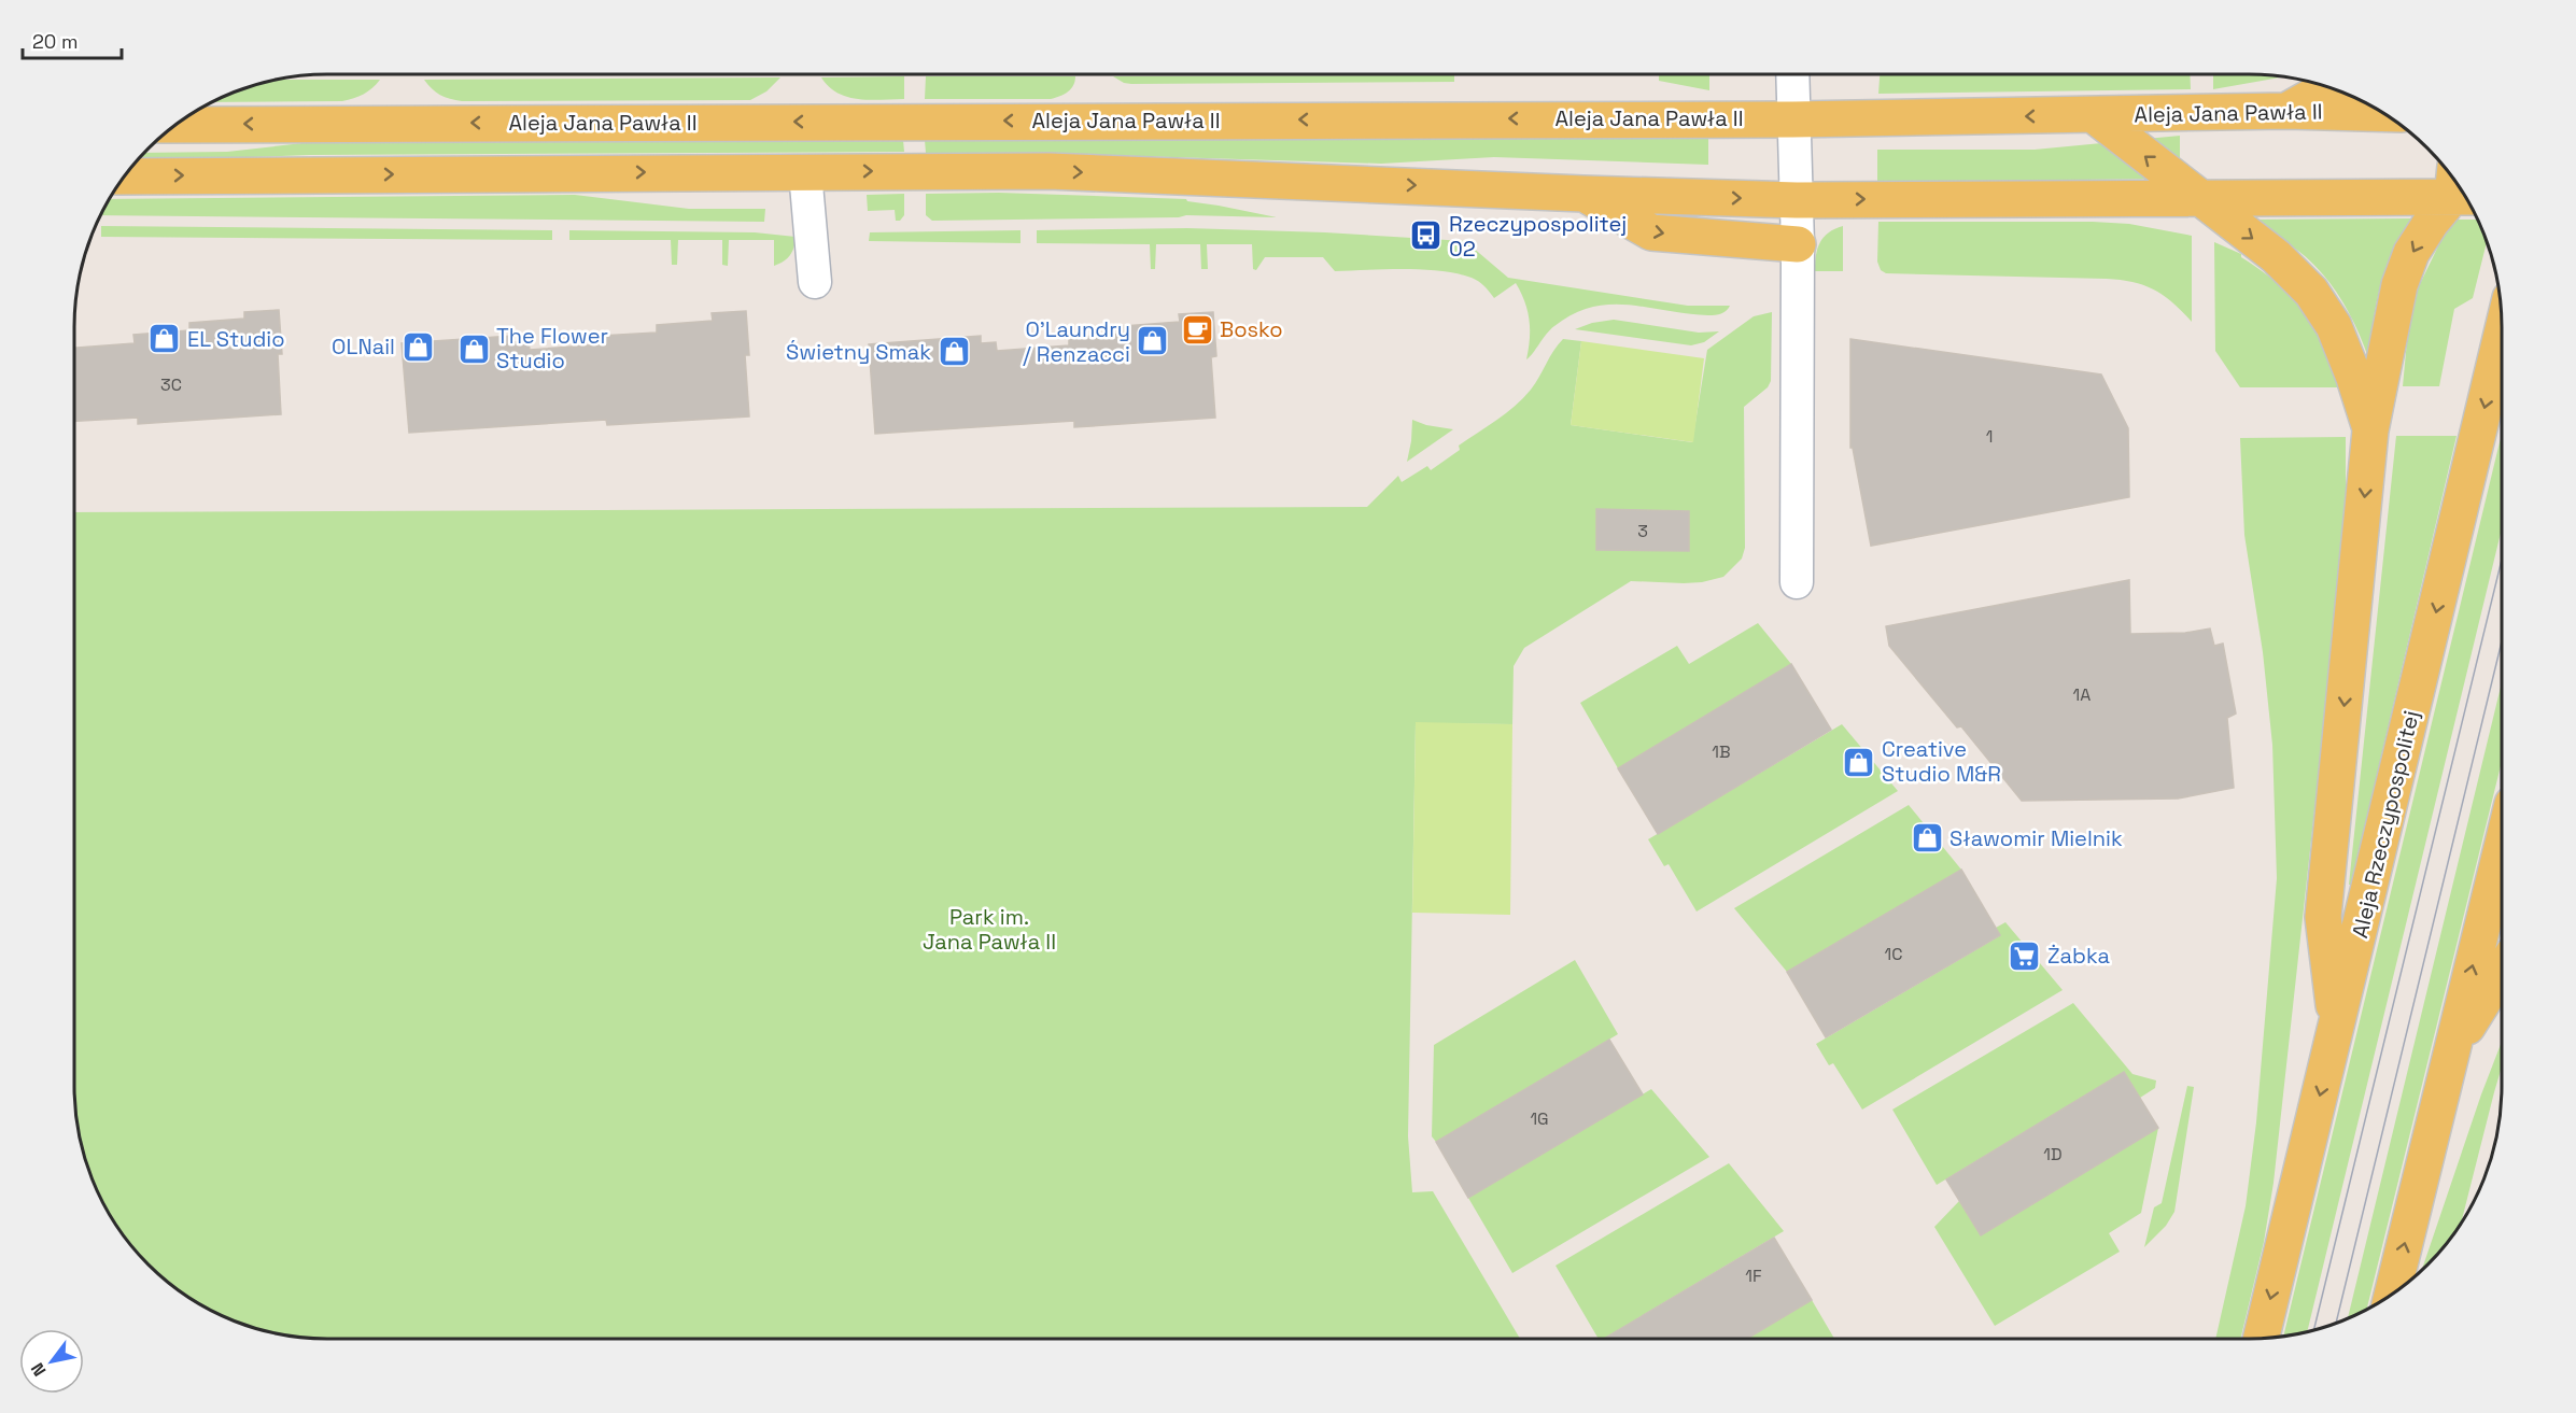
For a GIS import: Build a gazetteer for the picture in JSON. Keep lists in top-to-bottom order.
{
  "streets": {
    "main road": ["Aleja Jana Pawła II", "Aleja Rzeczypospolitej"]
  },
  "parks": ["Park im. Jana Pawła II"],
  "places": {
    "bus stop": ["Rzeczypospolitej 02"],
    "cafe": ["Bosko"],
    "shop": [
      "EL Studio",
      "O'Laundry / Renzacci",
      "OLNail",
      "The Flower Studio",
      "Świetny Smak",
      "Creative Studio M&R",
      "Sławomir Mielnik"
    ],
    "supermarket": ["Żabka"]
  },
  "house_numbers": [
    "3C",
    "1",
    "3",
    "1A",
    "1B",
    "1C",
    "1G",
    "1D",
    "1F"
  ],
  "scale_bar": "20 m",
  "north": "bottom left"
}
